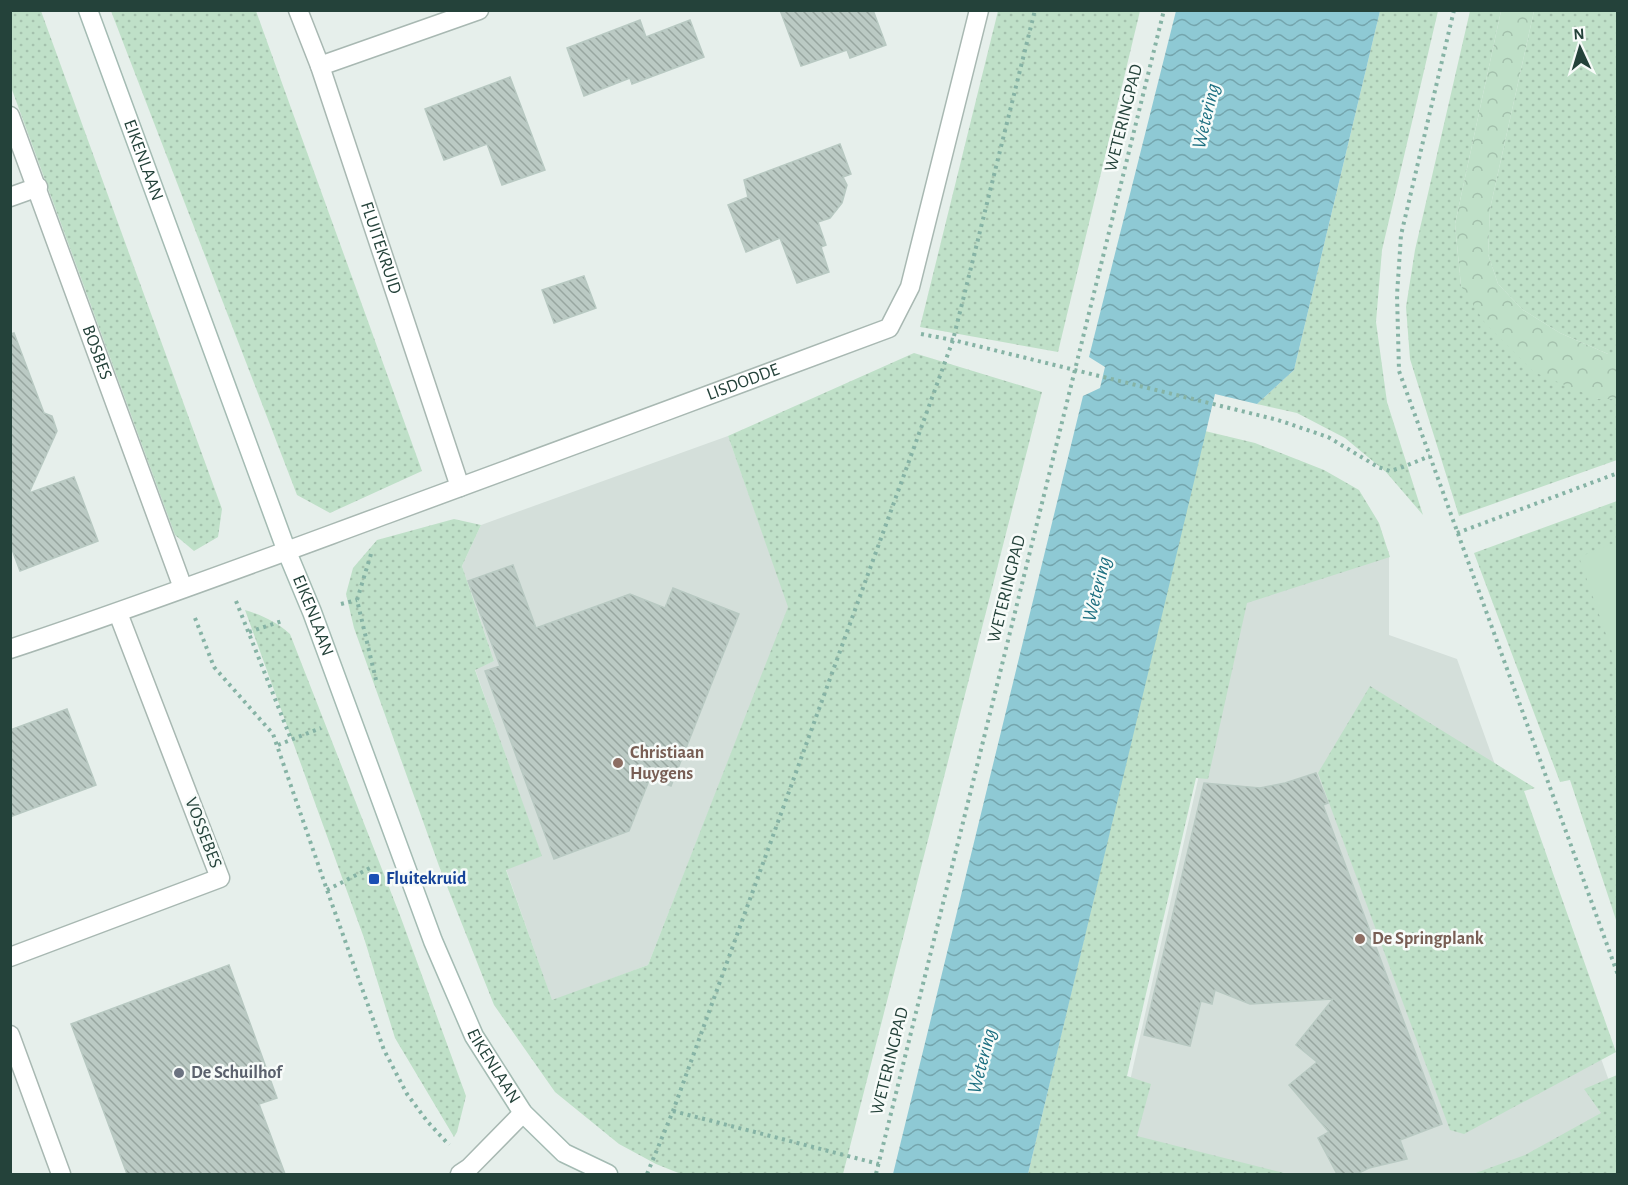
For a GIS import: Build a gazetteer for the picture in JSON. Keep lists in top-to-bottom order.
{
  "streets": {
    "street": [
      "EIKENLAAN",
      "FLUITEKRUID",
      "BOSBES",
      "LISDODDE",
      "VOSSEBES"
    ],
    "path": ["WETERINGPAD"]
  },
  "crossings": [
    ["EIKENLAAN", "LISDODDE"],
    ["FLUITEKRUID", "LISDODDE"]
  ],
  "water": ["Wetering"],
  "places": {
    "other": ["Christiaan Huygens", "De Springplank", "De Schuilhof"],
    "transit": ["Fluitekruid"]
  },
  "north": "top"
}
